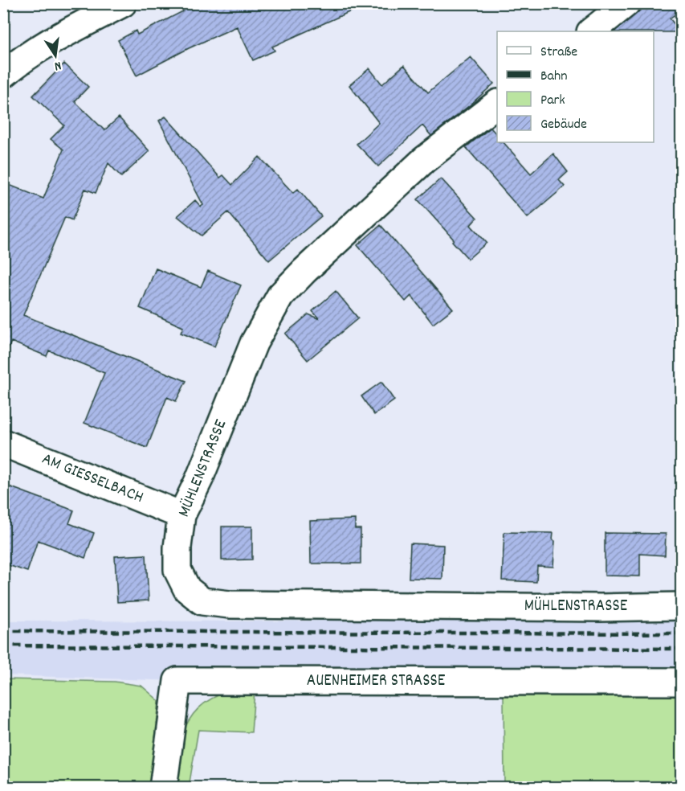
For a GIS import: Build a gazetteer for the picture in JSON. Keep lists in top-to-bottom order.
{
  "streets": {
    "street": ["MÜHLENSTRASSE", "AM GIESSELBACH", "AUENHEIMER STRASSE"]
  },
  "crossings": [
    ["MÜHLENSTRASSE", "AM GIESSELBACH"]
  ],
  "legend": [
    "Straße",
    "Bahn",
    "Park",
    "Gebäude"
  ],
  "north": "bottom"
}
